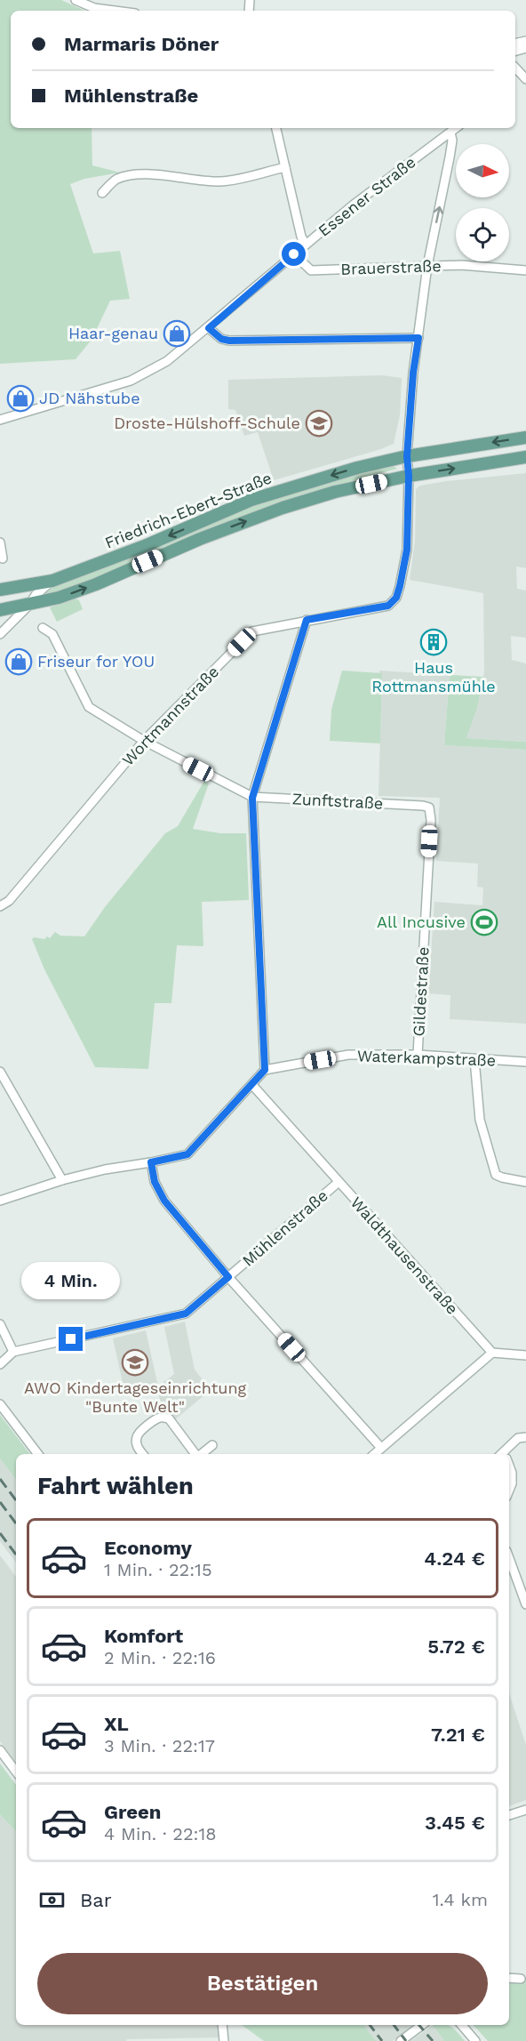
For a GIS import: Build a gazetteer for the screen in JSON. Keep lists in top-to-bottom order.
{
  "streets": {
    "main road": ["Friedrich-Ebert-Straße"],
    "street": [
      "Essener Straße",
      "Brauerstraße",
      "Wortmannstraße",
      "Zunftstraße",
      "Gildestraße",
      "Waterkampstraße",
      "Mühlenstraße",
      "Waldthausenstraße"
    ]
  },
  "crossings": [
    ["Essener Straße", "Brauerstraße"],
    ["Friedrich-Ebert-Straße", "Wortmannstraße"],
    ["Zunftstraße", "Gildestraße"],
    ["Gildestraße", "Waterkampstraße"],
    ["Mühlenstraße", "Waldthausenstraße"]
  ],
  "places": {
    "shop": ["Haar-genau", "JD Nähstube", "Friseur for YOU"],
    "school or university": ["Droste-Hülshoff-Schule", "AWO Kindertageseinrichtung \"Bunte Welt\""],
    "building": ["Haus Rottmansmühle"],
    "sports": ["All Incusive"]
  },
  "north": "right",
  "page": {
    "banner": ["Marmaris Döner", "Mühlenstraße"],
    "bubble": "4 Min.",
    "heading": "Fahrt wählen",
    "list": [
      {
        "name": "Economy",
        "note": "1 Min. · 22:15",
        "value": "4.24 €"
      },
      {
        "name": "Komfort",
        "note": "2 Min. · 22:16",
        "value": "5.72 €"
      },
      {
        "name": "XL",
        "note": "3 Min. · 22:17",
        "value": "7.21 €"
      },
      {
        "name": "Green",
        "note": "4 Min. · 22:18",
        "value": "3.45 €"
      }
    ],
    "pay": ["Bar", "1.4 km"],
    "buttons": "Bestätigen"
  }
}
